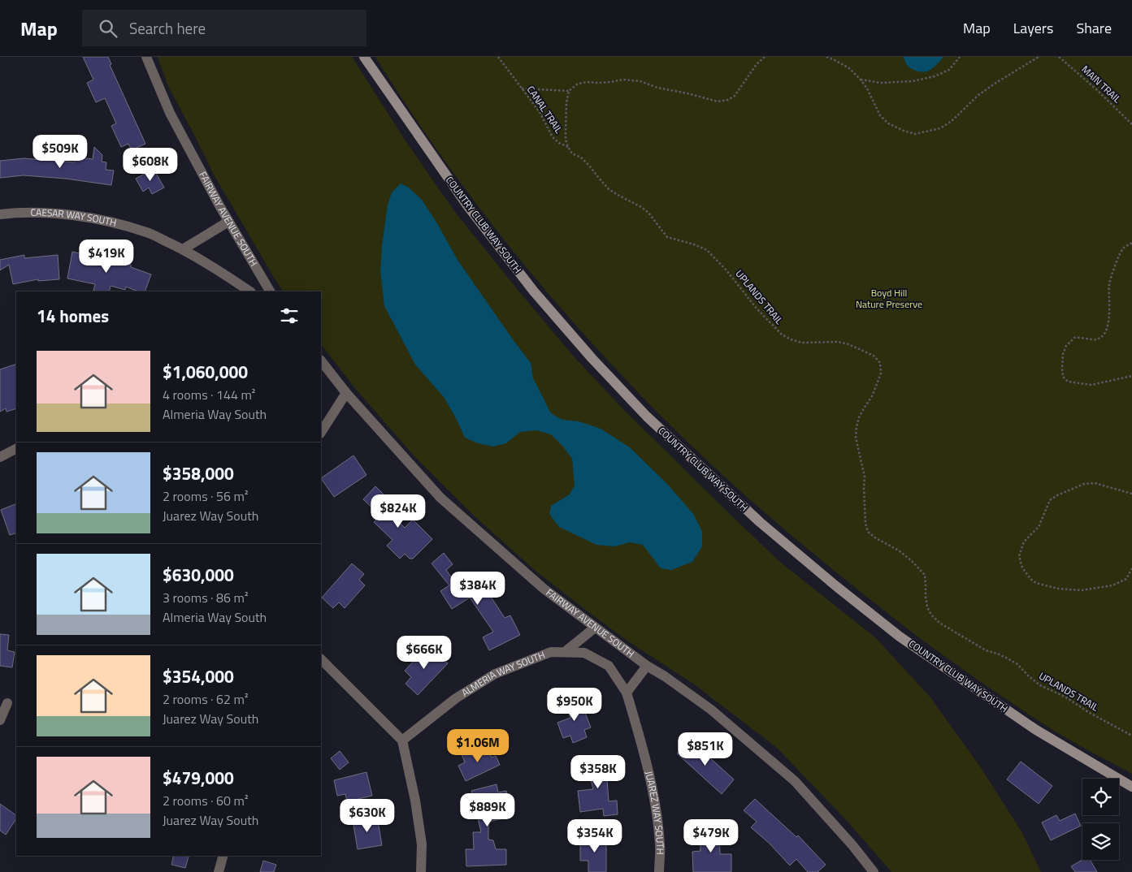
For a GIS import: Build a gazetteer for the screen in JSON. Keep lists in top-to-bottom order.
{
  "streets": {
    "street": [
      "CAESAR WAY SOUTH",
      "FAIRWAY AVENUE SOUTH",
      "COUNTRY CLUB WAY SOUTH",
      "ALMERIA WAY SOUTH",
      "JUAREZ WAY SOUTH"
    ],
    "path": ["MAIN TRAIL", "CANAL TRAIL", "UPLANDS TRAIL"]
  },
  "crossings": [
    ["CANAL TRAIL", "UPLANDS TRAIL"],
    ["ALMERIA WAY SOUTH", "JUAREZ WAY SOUTH"]
  ],
  "parks": ["Boyd Hill Nature Preserve"],
  "page": {
    "header": "Map",
    "search": "Search here",
    "nav": ["Map", "Layers", "Share"],
    "price": [
      "$509K",
      "$608K",
      "$419K",
      "$824K",
      "$384K",
      "$666K",
      "$950K",
      "$1.06M",
      "$851K",
      "$358K",
      "$889K",
      "$630K",
      "$354K",
      "$479K"
    ],
    "heading": "14 homes",
    "list": [
      {
        "name": "$1,060,000",
        "note": "4 rooms · 144 m² · Almeria Way South"
      },
      {
        "name": "$358,000",
        "note": "2 rooms · 56 m² · Juarez Way South"
      },
      {
        "name": "$630,000",
        "note": "3 rooms · 86 m² · Almeria Way South"
      },
      {
        "name": "$354,000",
        "note": "2 rooms · 62 m² · Juarez Way South"
      },
      {
        "name": "$479,000",
        "note": "2 rooms · 60 m² · Juarez Way South"
      }
    ]
  }
}
